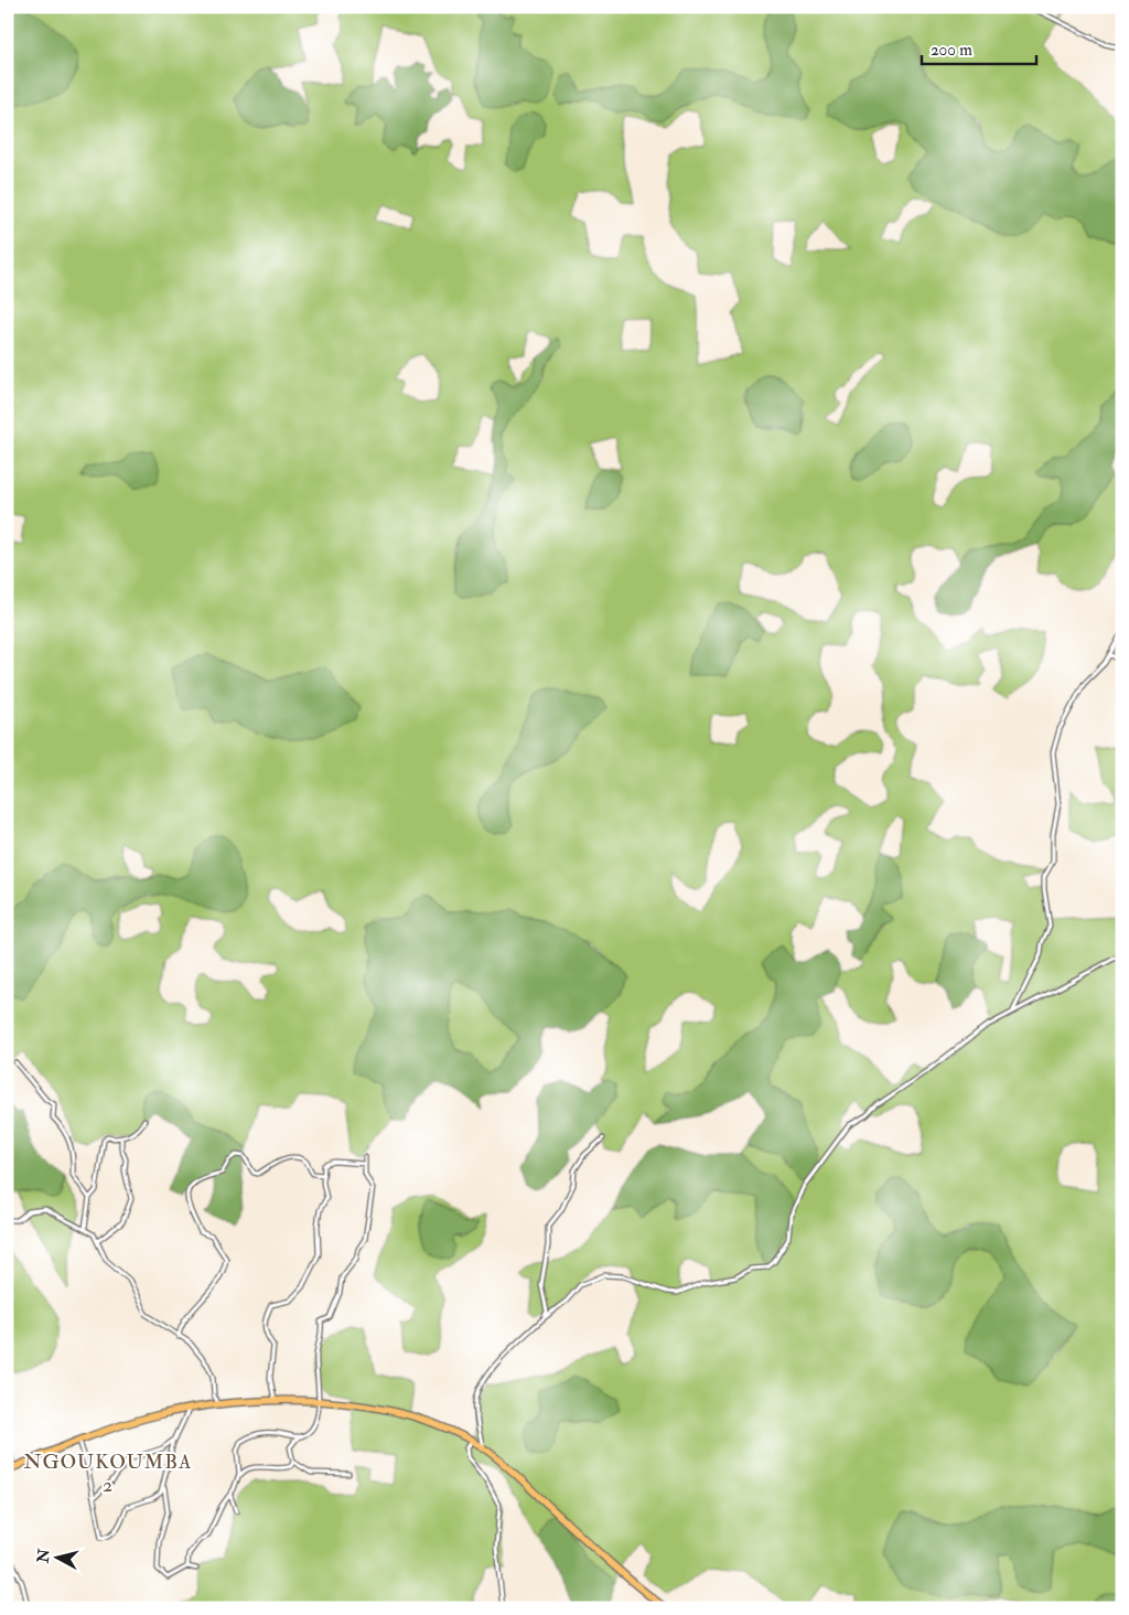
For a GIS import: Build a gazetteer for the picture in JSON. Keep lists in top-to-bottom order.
{
  "districts": ["NGOUKOUMBA 2"],
  "scale_bar": "200 m",
  "north": "left"
}
